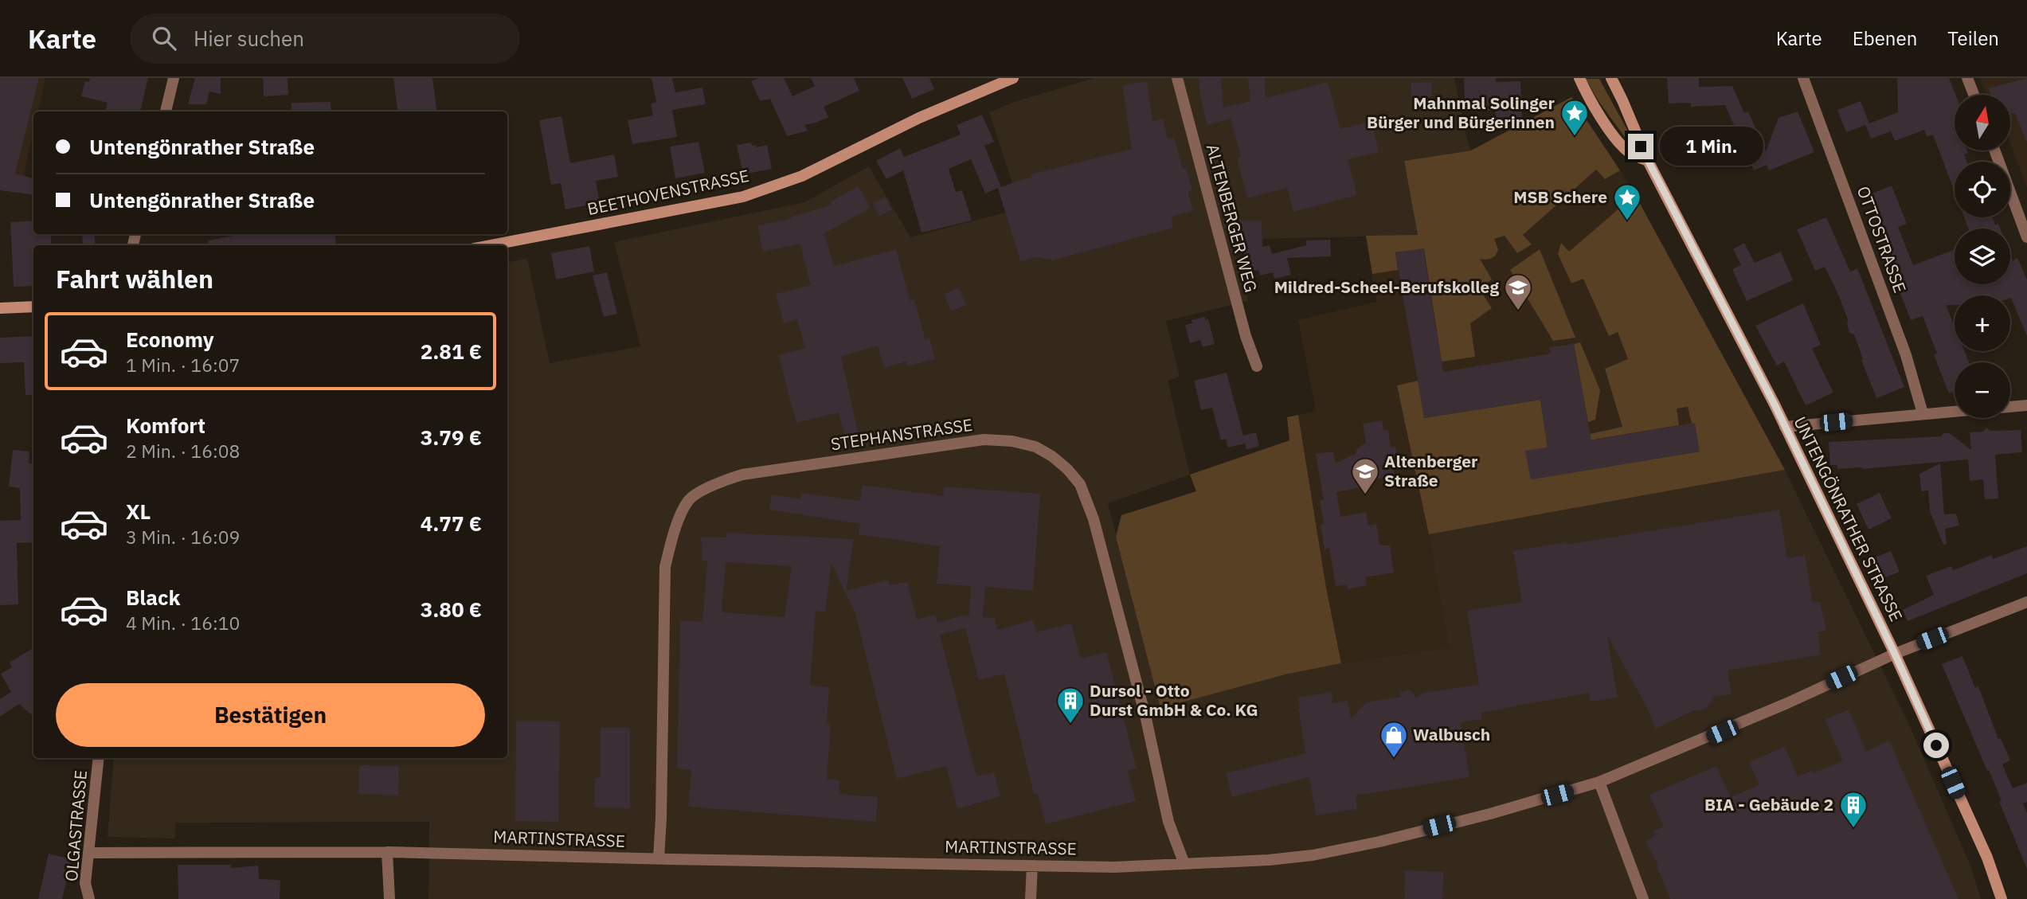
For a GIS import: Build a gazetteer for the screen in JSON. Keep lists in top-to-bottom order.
{
  "streets": {
    "street": [
      "BEETHOVENSTRASSE",
      "ALTENBERGER WEG",
      "OTTOSTRASSE",
      "STEPHANSTRASSE",
      "UNTENGÖNRATHER STRASSE",
      "OLGASTRASSE",
      "MARTINSTRASSE"
    ]
  },
  "crossings": [
    ["STEPHANSTRASSE", "MARTINSTRASSE"],
    ["UNTENGÖNRATHER STRASSE", "MARTINSTRASSE"],
    ["OLGASTRASSE", "MARTINSTRASSE"]
  ],
  "places": {
    "place": ["Mahnmal Solinger Bürger und Bürgerinnen", "MSB Schere"],
    "school or university": ["Mildred-Scheel-Berufskolleg", "Altenberger Straße"],
    "building": ["Dursol - Otto Durst GmbH & Co. KG", "BIA - Gebäude 2"],
    "shop": ["Walbusch"]
  },
  "north": "top",
  "page": {
    "header": "Karte",
    "search": "Hier suchen",
    "nav": ["Karte", "Ebenen", "Teilen"],
    "map_buttons": ["+", "−"],
    "banner": ["Untengönrather Straße", "Untengönrather Straße"],
    "bubble": "1 Min.",
    "heading": "Fahrt wählen",
    "list": [
      {
        "name": "Economy",
        "note": "1 Min. · 16:07",
        "value": "2.81 €"
      },
      {
        "name": "Komfort",
        "note": "2 Min. · 16:08",
        "value": "3.79 €"
      },
      {
        "name": "XL",
        "note": "3 Min. · 16:09",
        "value": "4.77 €"
      },
      {
        "name": "Black",
        "note": "4 Min. · 16:10",
        "value": "3.80 €"
      }
    ],
    "buttons": "Bestätigen"
  }
}
